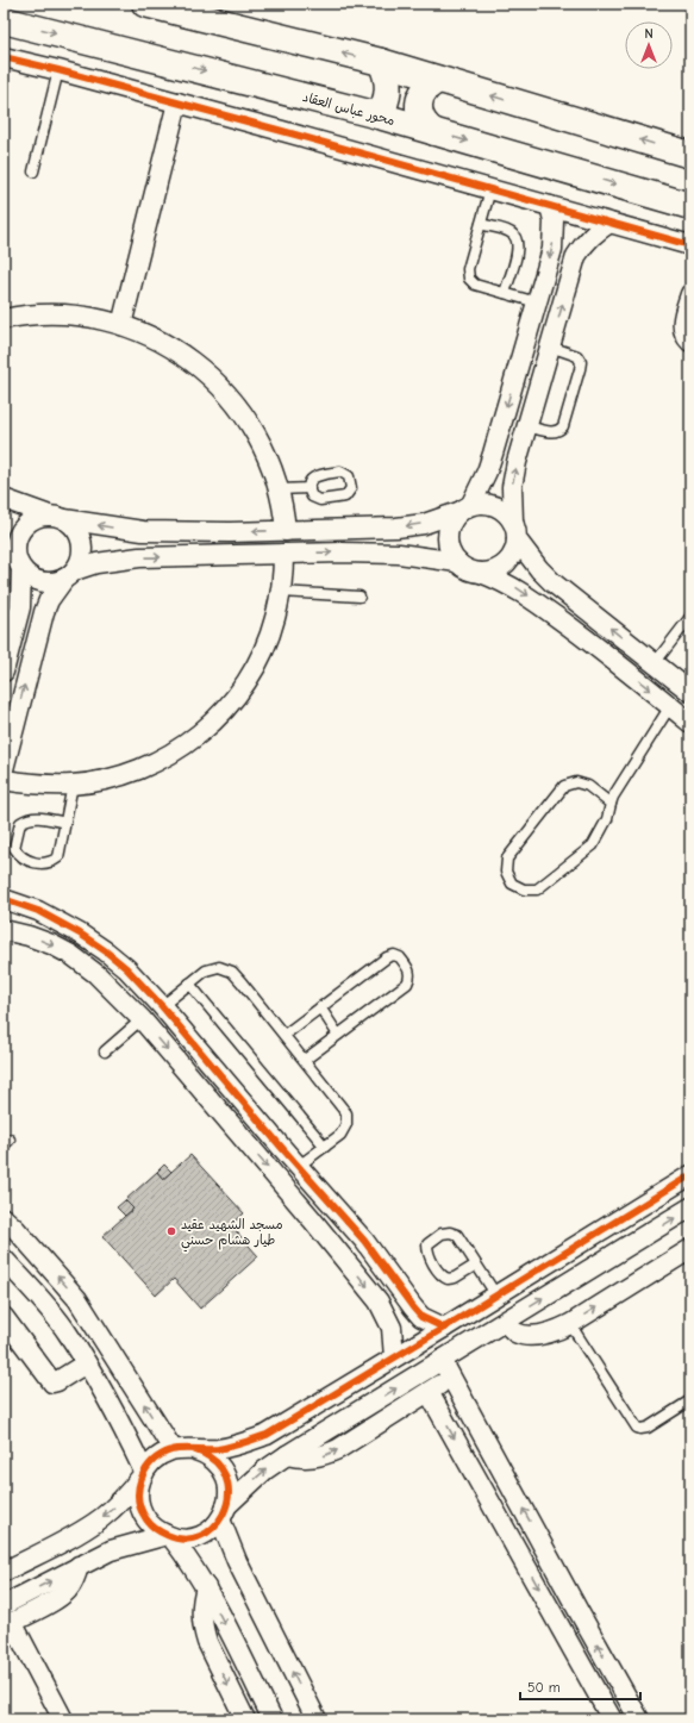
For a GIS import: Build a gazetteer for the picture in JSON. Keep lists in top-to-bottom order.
{
  "streets": {
    "main road": ["محور عباس العقاد"]
  },
  "places": ["مسجد الشهيد عقيد طيار هشام حسني"],
  "scale_bar": "50 m",
  "north": "top"
}
